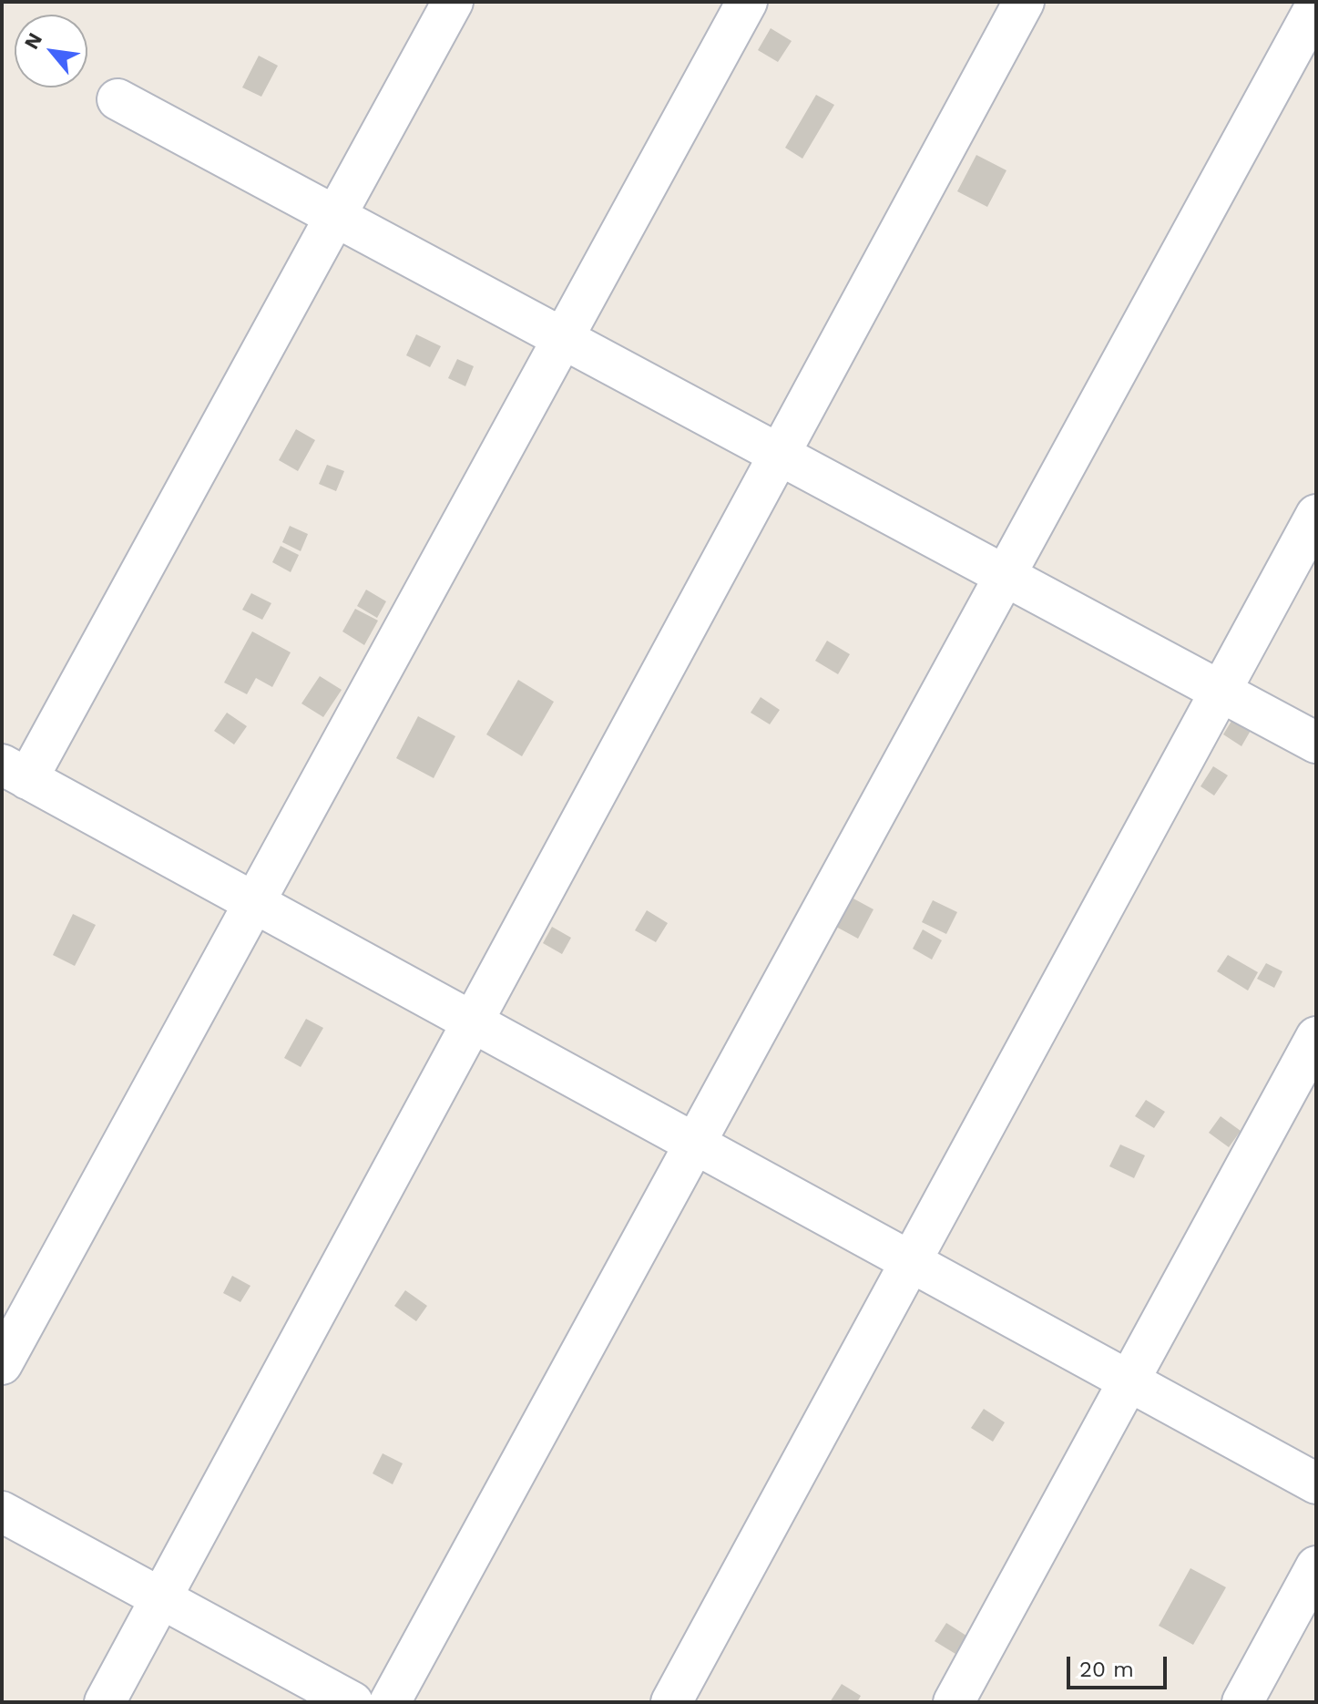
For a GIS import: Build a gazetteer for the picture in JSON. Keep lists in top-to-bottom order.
{
  "scale_bar": "20 m",
  "north": "top left"
}
